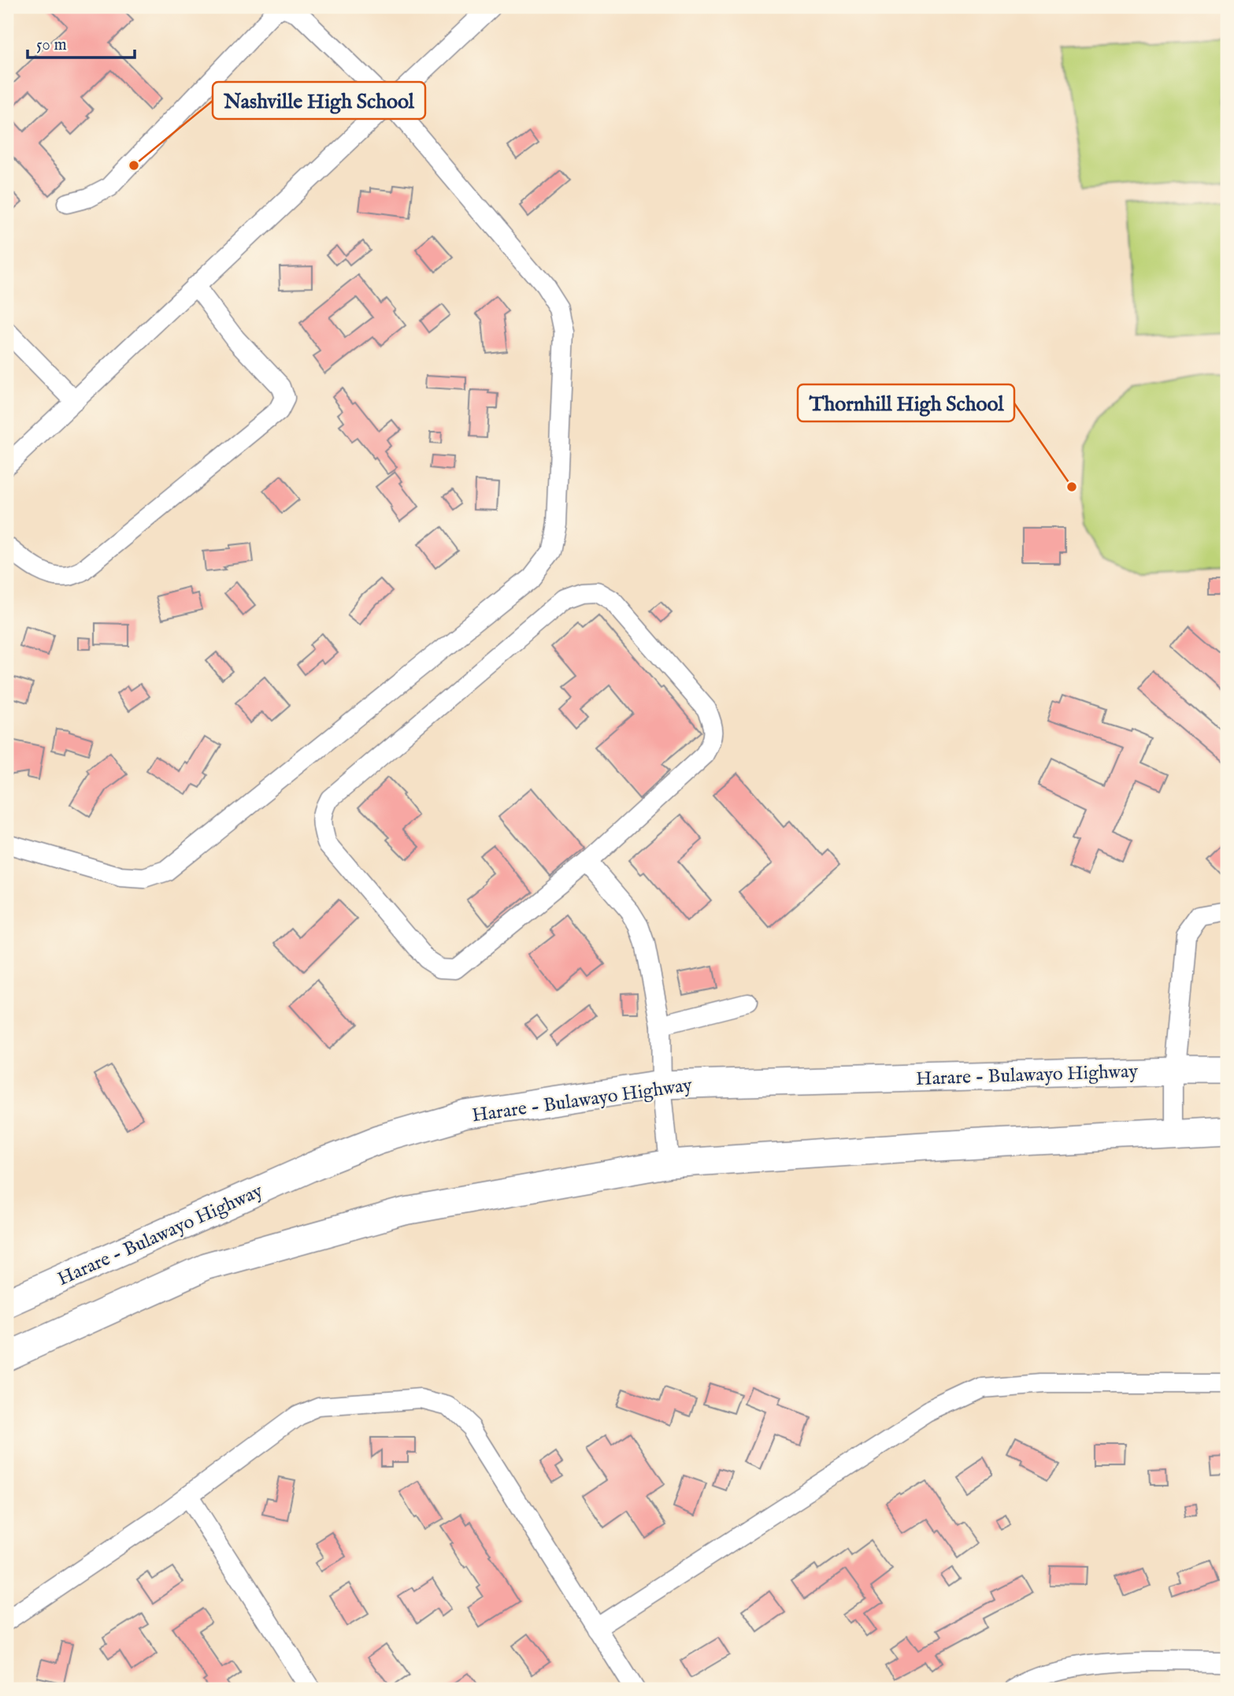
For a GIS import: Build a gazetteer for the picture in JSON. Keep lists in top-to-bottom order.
{
  "streets": {
    "highway": ["Harare - Bulawayo Highway"]
  },
  "places": ["Nashville High School", "Thornhill High School"],
  "scale_bar": "50 m"
}
